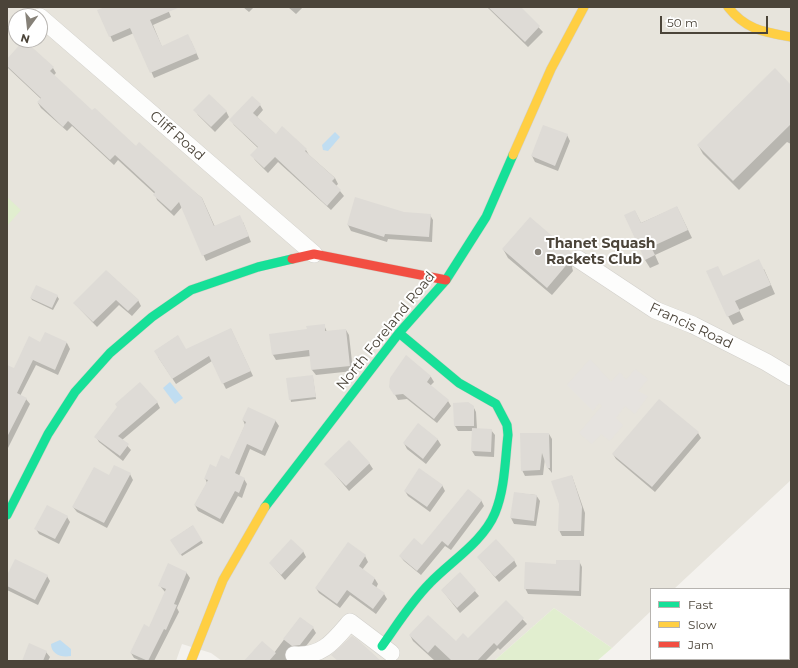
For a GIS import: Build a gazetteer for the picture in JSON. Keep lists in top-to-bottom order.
{
  "streets": {
    "street": ["Cliff Road", "Francis Road", "North Foreland Road"]
  },
  "places": ["Thanet Squash Rackets Club"],
  "legend": ["Fast", "Slow", "Jam"],
  "scale_bar": "50 m",
  "north": "bottom"
}
